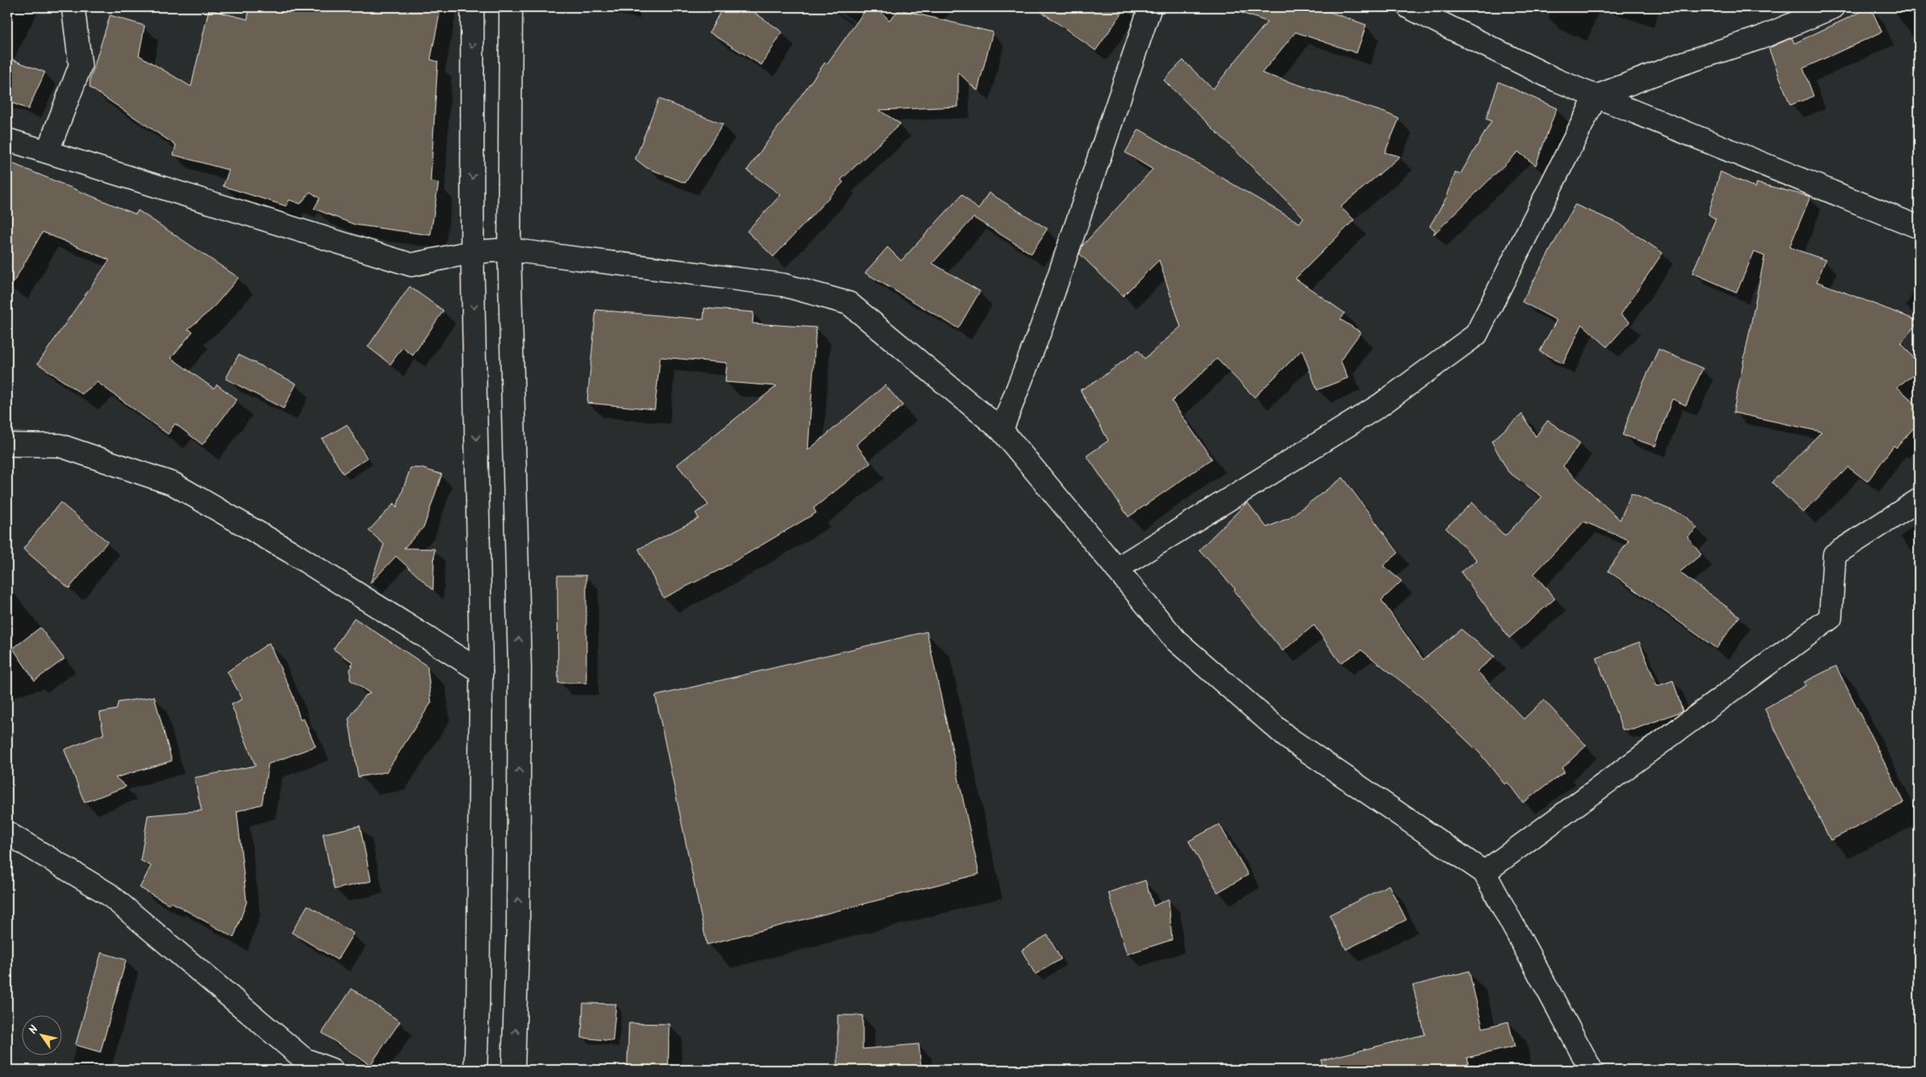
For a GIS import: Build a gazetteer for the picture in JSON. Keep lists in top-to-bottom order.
{
  "north": "top left"
}
